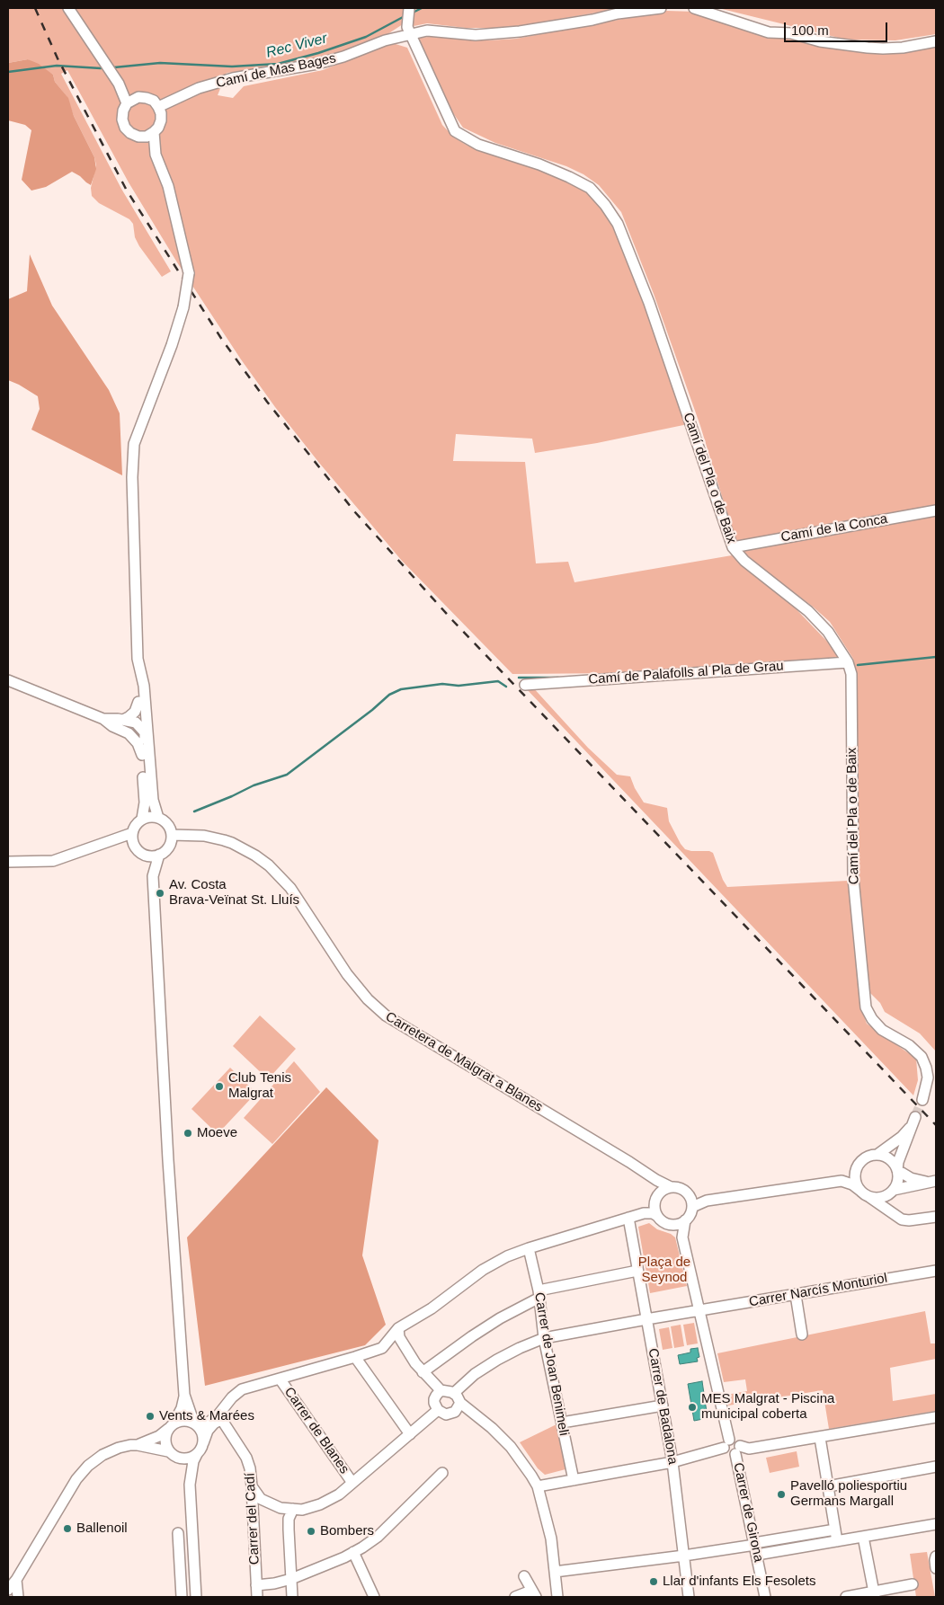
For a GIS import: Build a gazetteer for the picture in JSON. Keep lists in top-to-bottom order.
{
  "streets": {
    "street": [
      "Camí de Mas Bages",
      "Camí del Pla o de Baix",
      "Camí de la Conca",
      "Camí de Palafolls al Pla de Grau",
      "Carretera de Malgrat a Blanes",
      "Carrer Narcís Monturiol",
      "Carrer de Joan Benimeli",
      "Carrer de Badalona",
      "Carrer de Blanes",
      "Carrer de Girona",
      "Carrer del Cadí"
    ]
  },
  "crossings": [
    ["Camí de Mas Bages", "Camí del Pla o de Baix"],
    ["Camí del Pla o de Baix", "Camí de la Conca"],
    ["Camí del Pla o de Baix", "Camí de Palafolls al Pla de Grau"],
    ["Carretera de Malgrat a Blanes", "Carrer de Girona"],
    ["Carrer Narcís Monturiol", "Carrer de Joan Benimeli"],
    ["Carrer Narcís Monturiol", "Carrer de Badalona"],
    ["Carrer Narcís Monturiol", "Carrer de Girona"]
  ],
  "water": ["Rec Viver"],
  "parks": ["Plaça de Seynod"],
  "places": [
    "Av. Costa Brava-Veïnat St. Lluís",
    "Club Tenis Malgrat",
    "Moeve",
    "MES Malgrat - Piscina municipal coberta",
    "Vents & Marées",
    "Pavelló poliesportiu Germans Margall",
    "Ballenoil",
    "Bombers",
    "Llar d'infants Els Fesolets"
  ],
  "scale_bar": "100 m"
}
